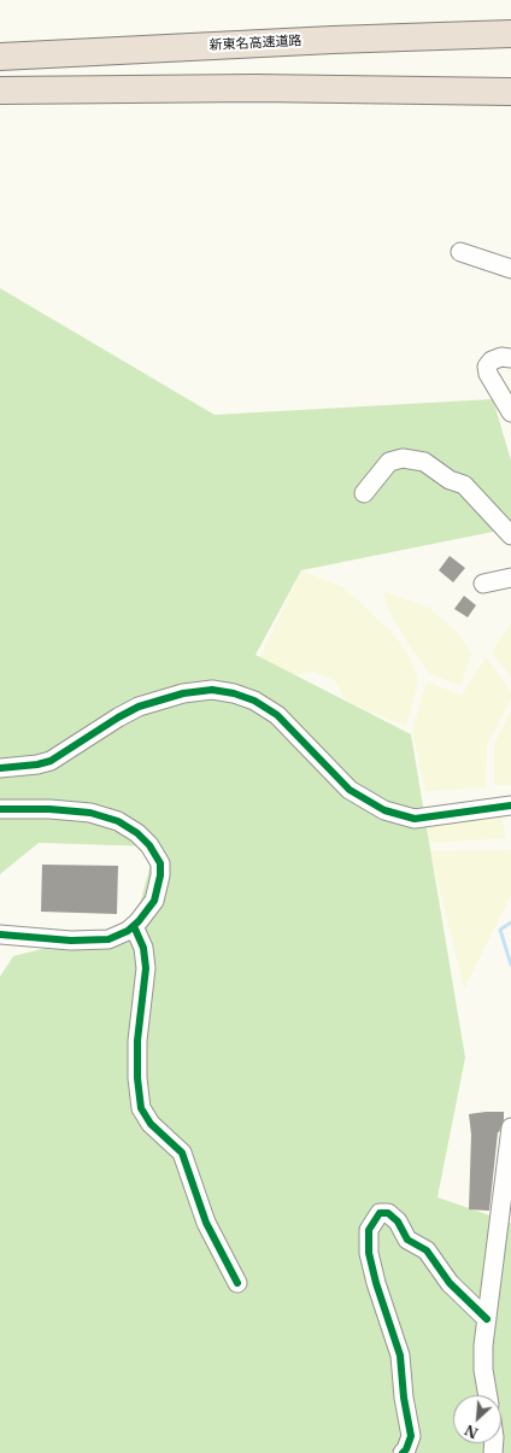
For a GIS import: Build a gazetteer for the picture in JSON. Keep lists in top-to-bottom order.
{
  "streets": {
    "highway": ["新東名高速道路"]
  },
  "north": "bottom left"
}
